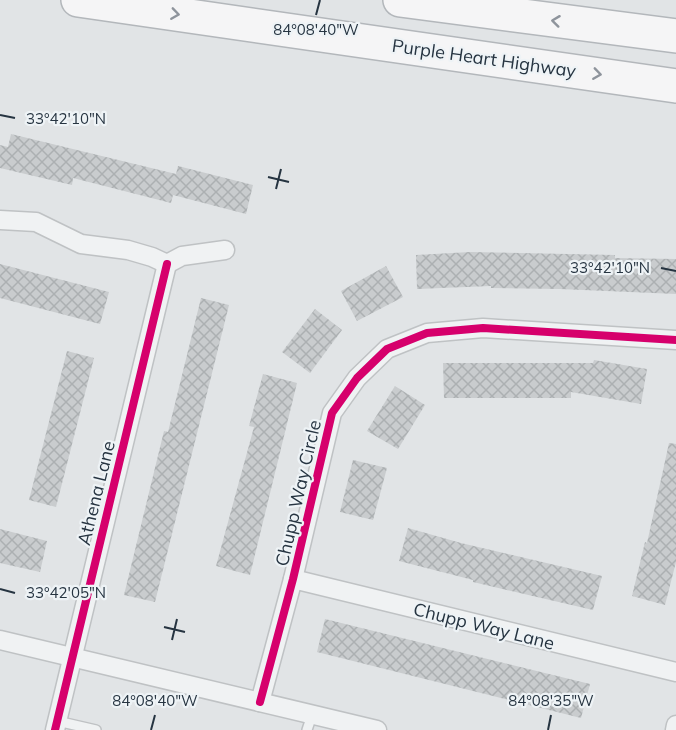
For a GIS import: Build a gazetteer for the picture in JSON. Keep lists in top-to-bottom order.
{
  "streets": {
    "highway": ["Purple Heart Highway"],
    "street": ["Athena Lane", "Chupp Way Circle", "Chupp Way Lane"]
  },
  "crossings": [
    ["Chupp Way Circle", "Chupp Way Lane"]
  ],
  "coordinates": [
    "84°08'40\"W",
    "33°42'10\"N",
    "33°42'05\"N",
    "84°08'35\"W"
  ]
}
